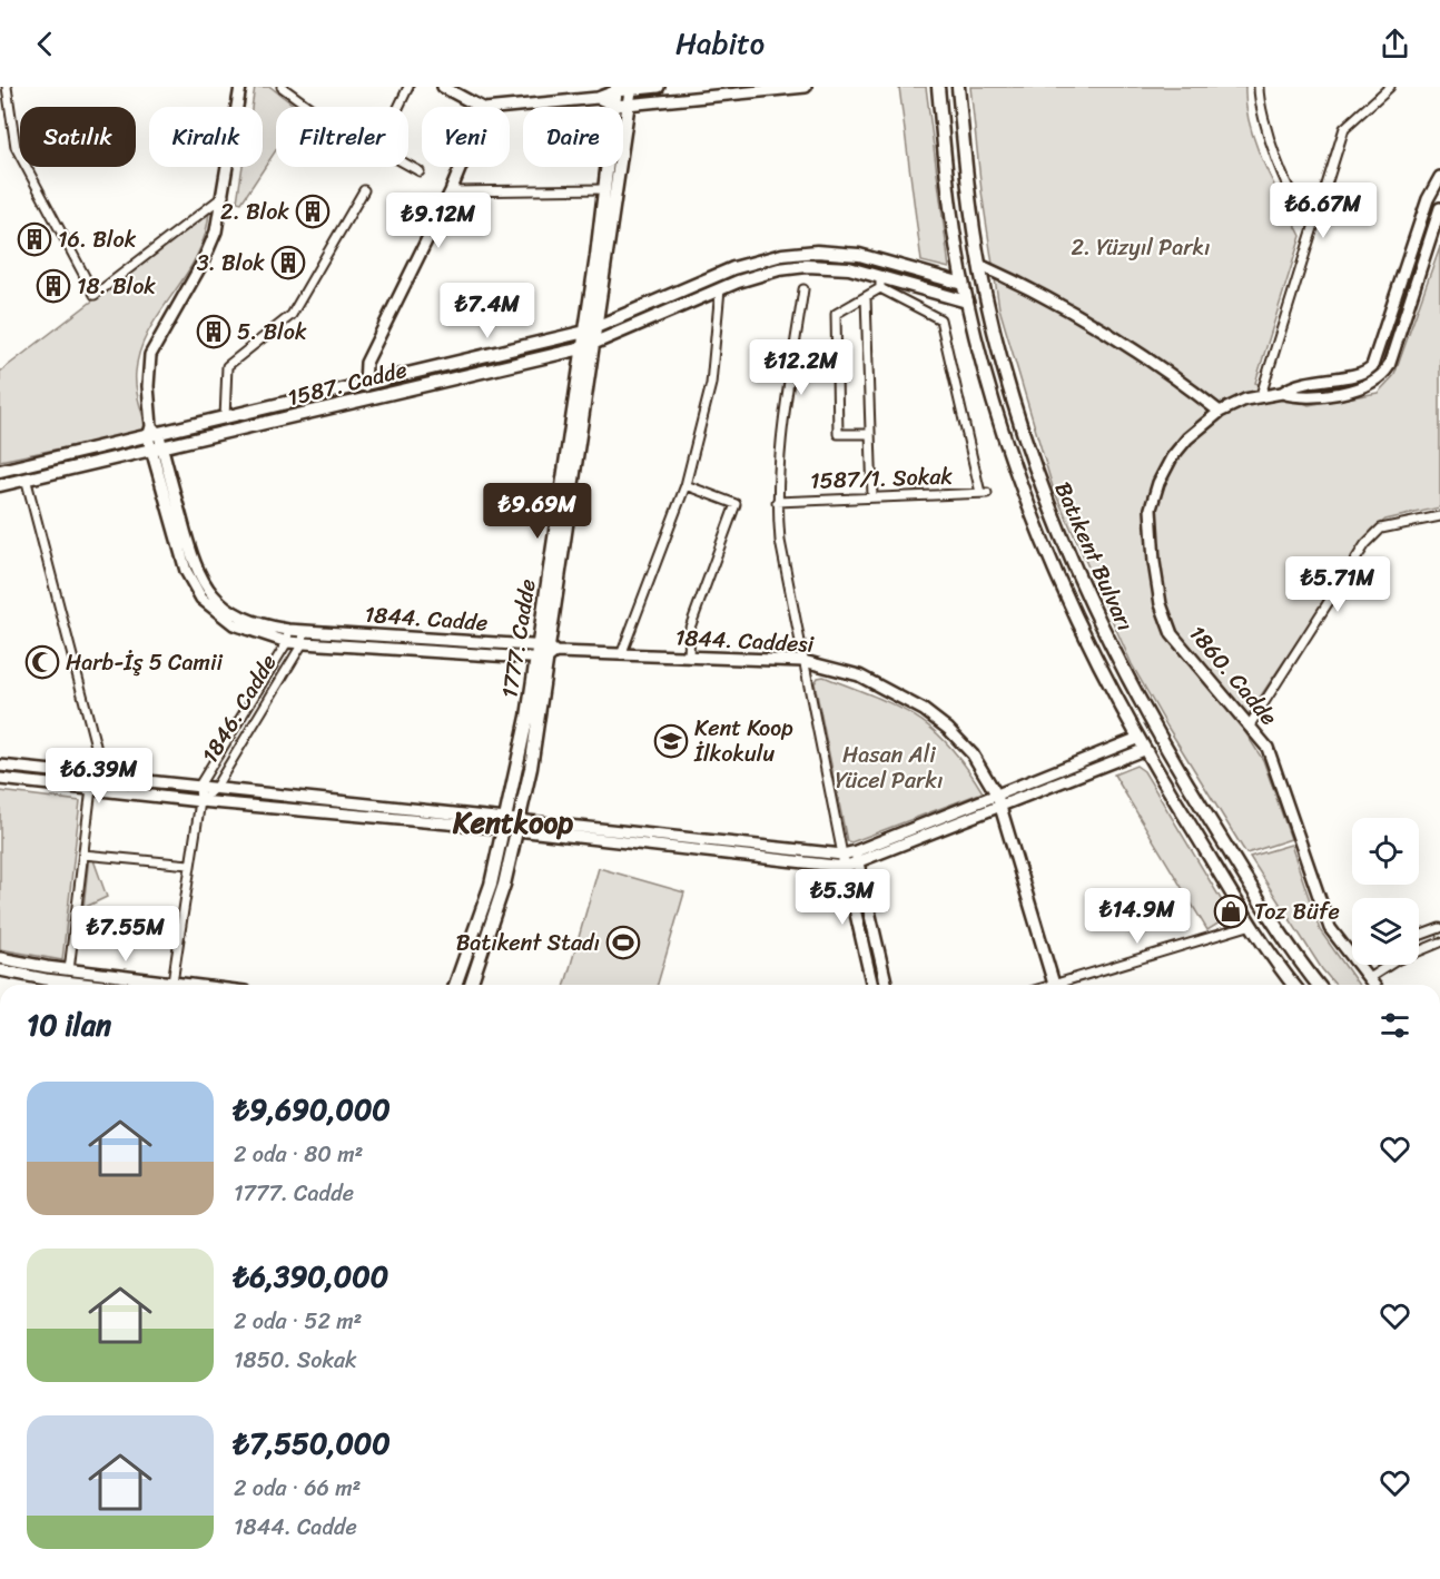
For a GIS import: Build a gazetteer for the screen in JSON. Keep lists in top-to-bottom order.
{
  "streets": {
    "main road": ["1587. Cadde", "Batıkent Bulvarı", "1777. Cadde"],
    "street": [
      "1587/1. Sokak",
      "1844. Cadde",
      "1844. Caddesi",
      "1860. Cadde",
      "1846. Cadde"
    ]
  },
  "crossings": [
    ["1587. Cadde", "1587/1. Sokak"],
    ["1587. Cadde", "Batıkent Bulvarı"],
    ["1587. Cadde", "1844. Cadde"],
    ["1587. Cadde", "1777. Cadde"],
    ["1844. Cadde", "1777. Cadde"],
    ["1844. Cadde", "1844. Caddesi"],
    ["1844. Cadde", "1846. Cadde"],
    ["1777. Cadde", "1844. Caddesi"]
  ],
  "districts": ["Kentkoop"],
  "parks": ["2. Yüzyıl Parkı", "Hasan Ali Yücel Parkı"],
  "places": {
    "building": [
      "2. Blok",
      "16. Blok",
      "3. Blok",
      "18. Blok",
      "5. Blok"
    ],
    "mosque": ["Harb-İş 5 Camii"],
    "school or university": ["Kent Koop İlkokulu"],
    "shop": ["Toz Büfe"],
    "sports": ["Batıkent Stadı"]
  },
  "page": {
    "header": "Habito",
    "chip": [
      "Satılık",
      "Kiralık",
      "Filtreler",
      "Yeni",
      "Daire"
    ],
    "price": [
      "₺6.67M",
      "₺9.12M",
      "₺7.4M",
      "₺12.2M",
      "₺9.69M",
      "₺5.71M",
      "₺6.39M",
      "₺5.3M",
      "₺14.9M",
      "₺7.55M"
    ],
    "heading": "10 ilan",
    "list": [
      {
        "name": "₺9,690,000",
        "note": "2 oda · 80 m² · 1777. Cadde"
      },
      {
        "name": "₺6,390,000",
        "note": "2 oda · 52 m² · 1850. Sokak"
      },
      {
        "name": "₺7,550,000",
        "note": "2 oda · 66 m² · 1844. Cadde"
      }
    ]
  }
}
